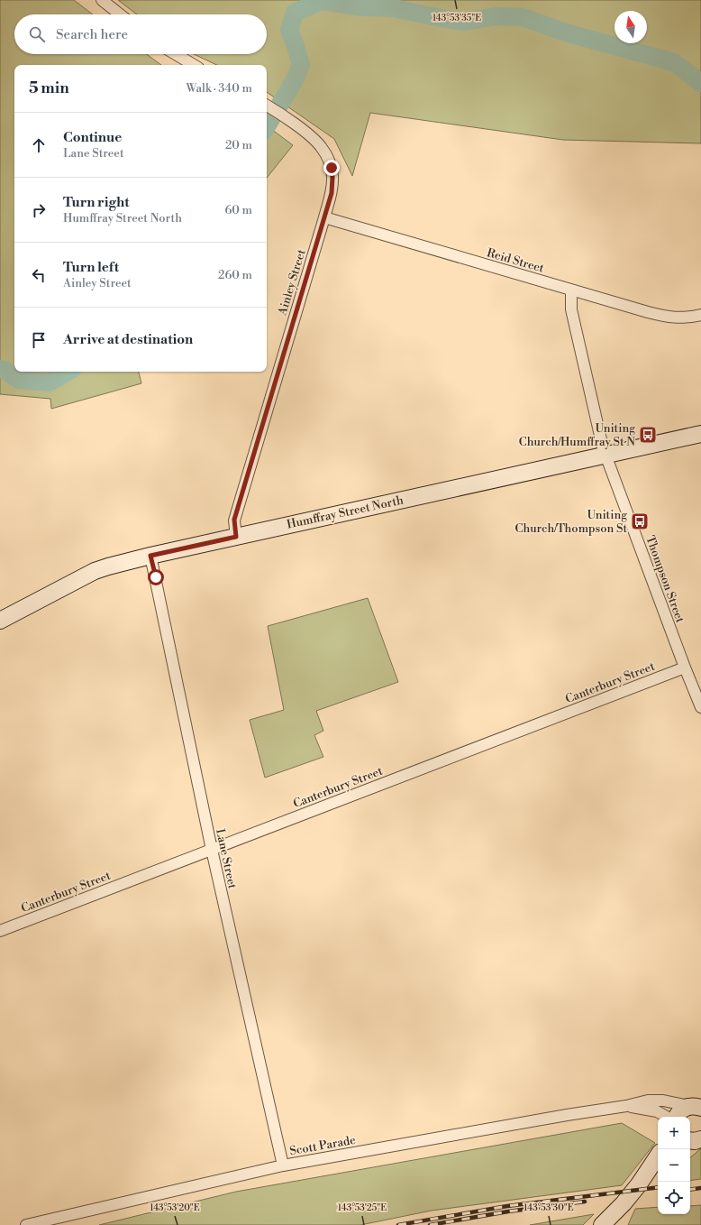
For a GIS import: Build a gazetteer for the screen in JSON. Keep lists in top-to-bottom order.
{
  "streets": {
    "street": [
      "Reid Street",
      "Ainley Street",
      "Humffray Street North",
      "Thompson Street",
      "Canterbury Street",
      "Lane Street",
      "Scott Parade"
    ]
  },
  "crossings": [
    ["Reid Street", "Ainley Street"],
    ["Reid Street", "Thompson Street"],
    ["Ainley Street", "Humffray Street North"],
    ["Humffray Street North", "Thompson Street"],
    ["Humffray Street North", "Lane Street"],
    ["Thompson Street", "Canterbury Street"],
    ["Canterbury Street", "Lane Street"],
    ["Lane Street", "Scott Parade"]
  ],
  "places": {
    "bus stop": ["Uniting Church/Humffray St N", "Uniting Church/Thompson St"]
  },
  "north": "top",
  "page": {
    "search": "Search here",
    "heading": ["5 min", "Walk · 340 m"],
    "list": [
      ["Continue", "Lane Street", "20 m"],
      ["Turn right", "Humffray Street North", "60 m"],
      ["Turn left", "Ainley Street", "260 m"],
      "Arrive at destination"
    ],
    "map_buttons": ["+", "−"]
  },
  "coordinates": [
    "143°53'35\"E",
    "143°53'20\"E",
    "143°53'25\"E",
    "143°53'30\"E"
  ]
}
